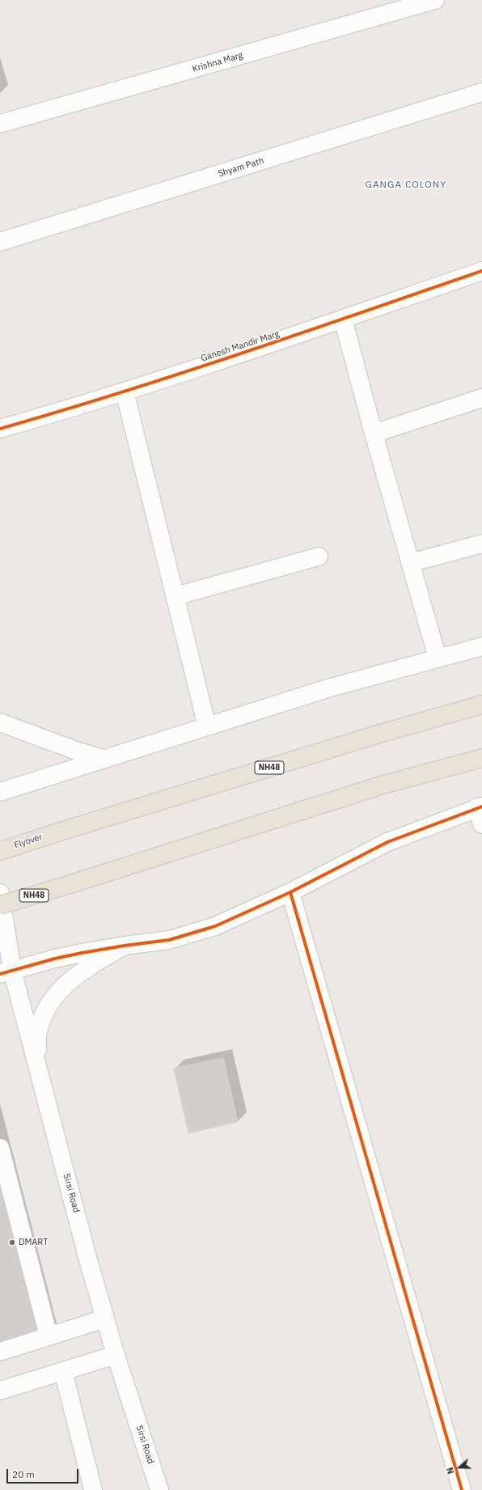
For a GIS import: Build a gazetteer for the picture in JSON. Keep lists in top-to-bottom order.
{
  "streets": {
    "highway": ["NH48", "Flyover"],
    "street": [
      "Krishna Marg",
      "Shyam Path",
      "Ganesh Mandir Marg",
      "Sirsi Road"
    ]
  },
  "districts": ["GANGA COLONY"],
  "places": ["DMART"],
  "scale_bar": "20 m",
  "north": "left"
}
